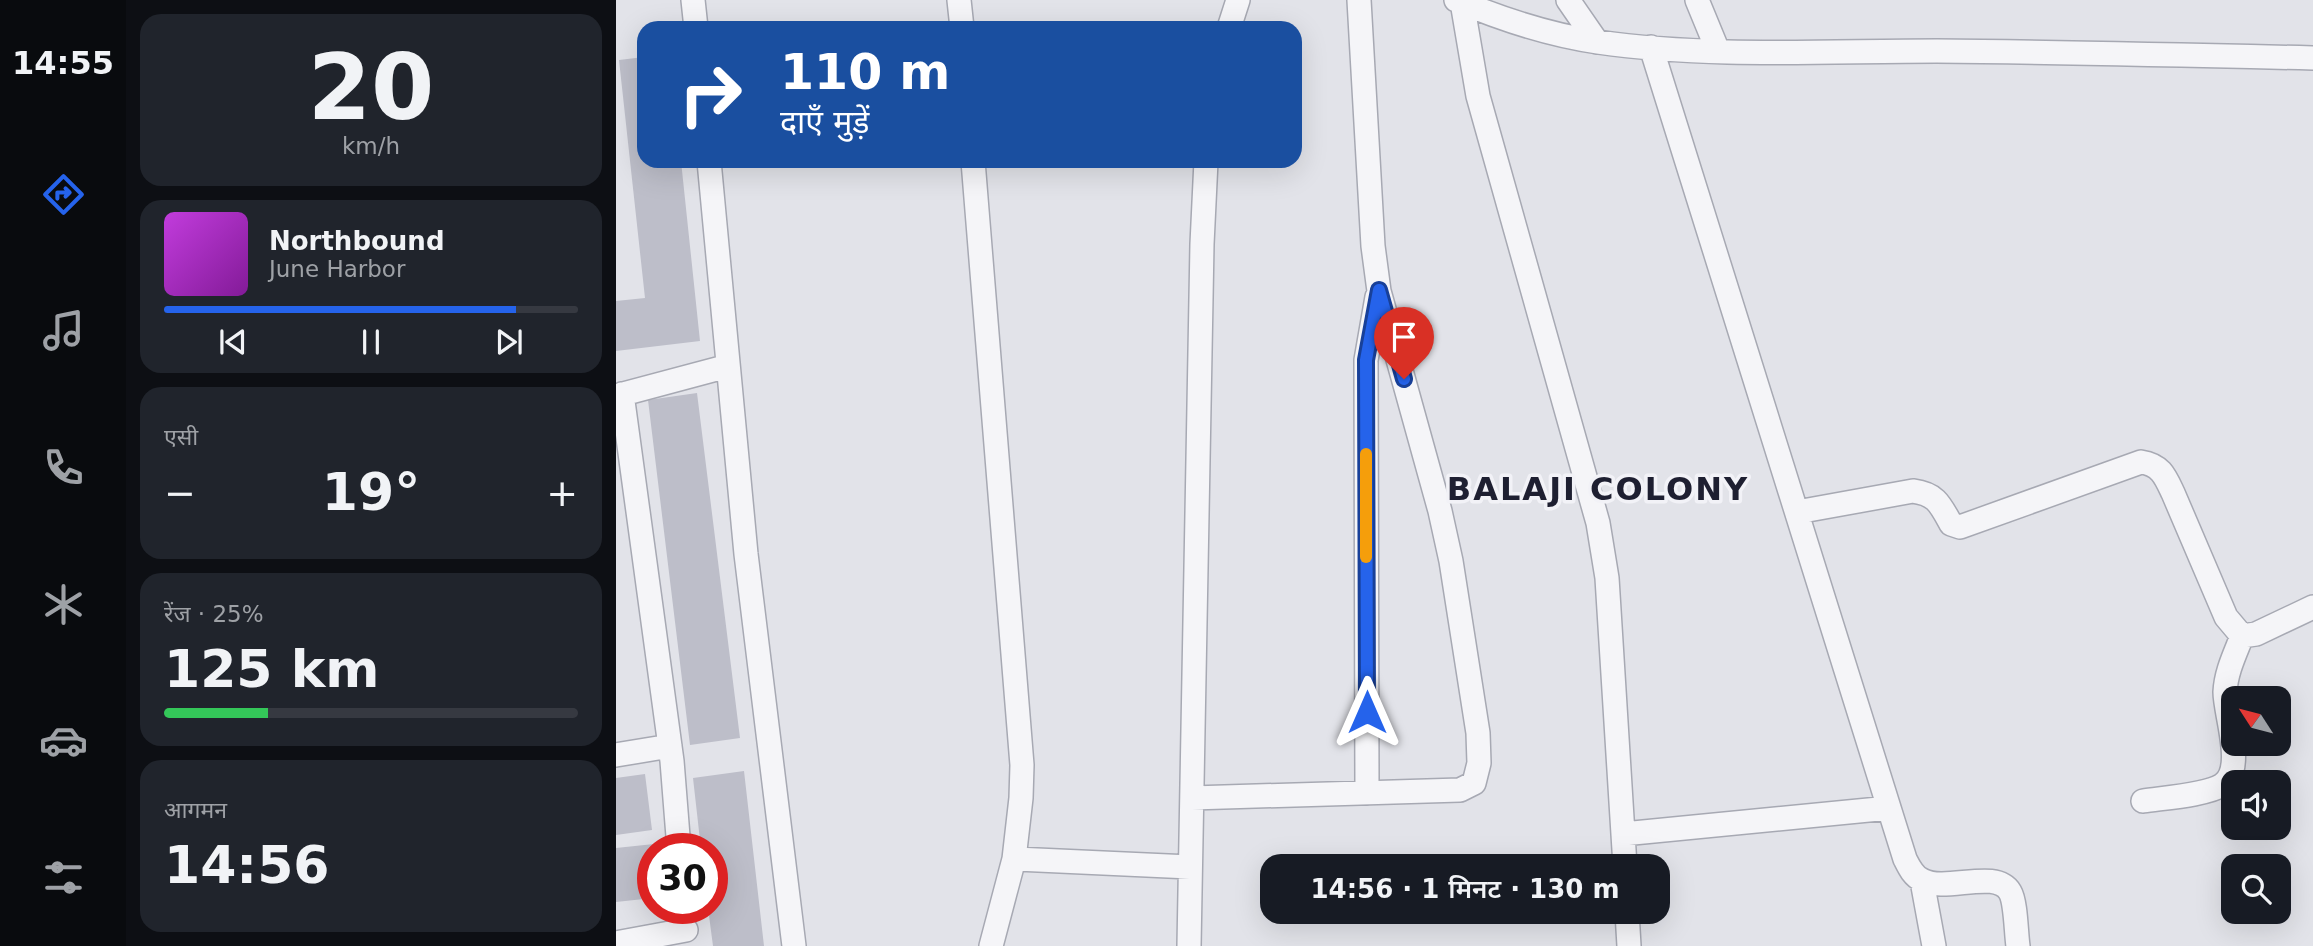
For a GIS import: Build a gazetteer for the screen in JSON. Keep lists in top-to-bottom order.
{
  "districts": ["BALAJI COLONY"],
  "north": "top left",
  "page": {
    "tabs": "14:55",
    "tile": [
      ["20", "km/h"],
      "एसी",
      ["रेंज · 25%", "125 km"],
      ["आगमन", "14:56"]
    ],
    "turn": ["110 m", "दाएँ मुड़ें"],
    "song": ["Northbound", "June Harbor"],
    "heat": ["−", "19°", "+"],
    "limit": "30",
    "trip": "14:56 · 1 मिनट · 130 m"
  }
}
